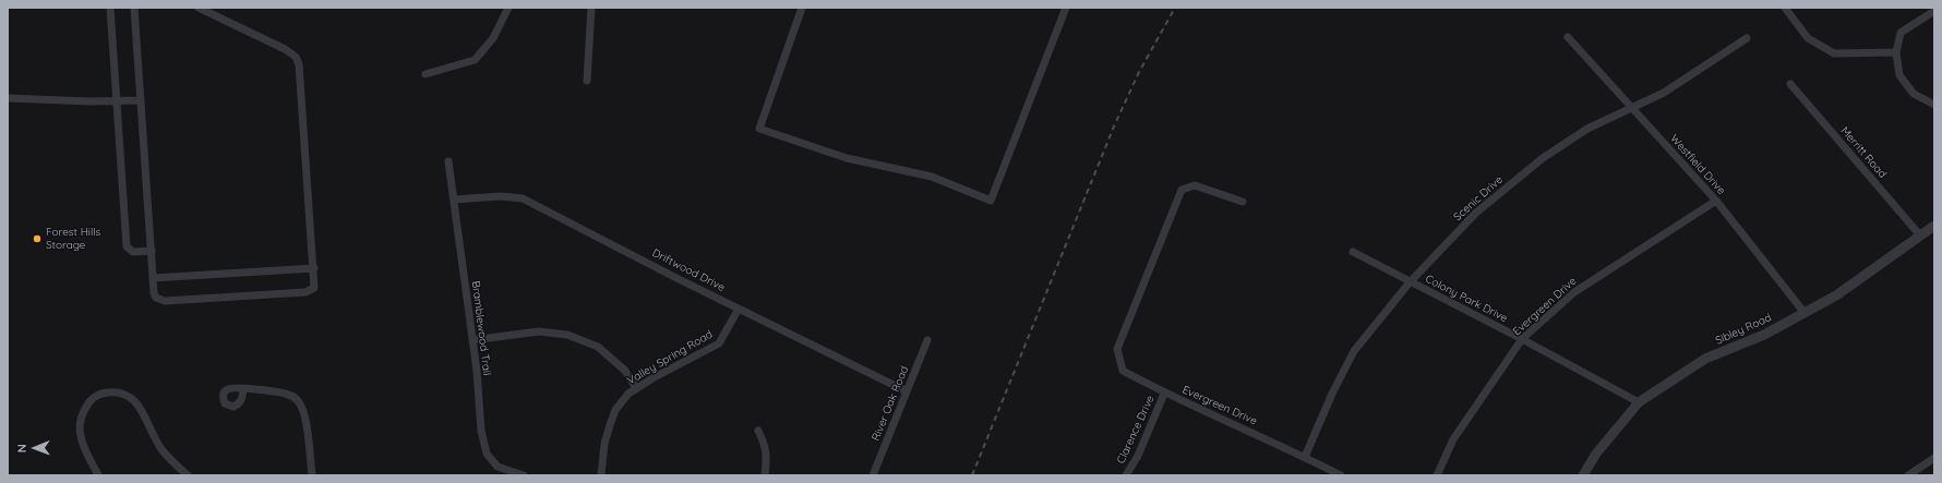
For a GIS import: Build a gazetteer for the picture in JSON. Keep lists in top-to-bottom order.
{
  "streets": {
    "street": [
      "Merritt Road",
      "Westfield Drive",
      "Scenic Drive",
      "Driftwood Drive",
      "Colony Park Drive",
      "Evergreen Drive",
      "Bramblewood Trail",
      "Sibley Road",
      "Valley Spring Road",
      "River Oak Road",
      "Clarence Drive"
    ]
  },
  "crossings": [
    ["Merritt Road", "Sibley Road"],
    ["Westfield Drive", "Scenic Drive"],
    ["Westfield Drive", "Evergreen Drive"],
    ["Westfield Drive", "Sibley Road"],
    ["Scenic Drive", "Colony Park Drive"],
    ["Scenic Drive", "Evergreen Drive"],
    ["Driftwood Drive", "Bramblewood Trail"],
    ["Driftwood Drive", "Valley Spring Road"],
    ["Driftwood Drive", "River Oak Road"],
    ["Colony Park Drive", "Evergreen Drive"],
    ["Colony Park Drive", "Sibley Road"],
    ["Evergreen Drive", "Clarence Drive"]
  ],
  "places": ["Forest Hills Storage"],
  "north": "left"
}
